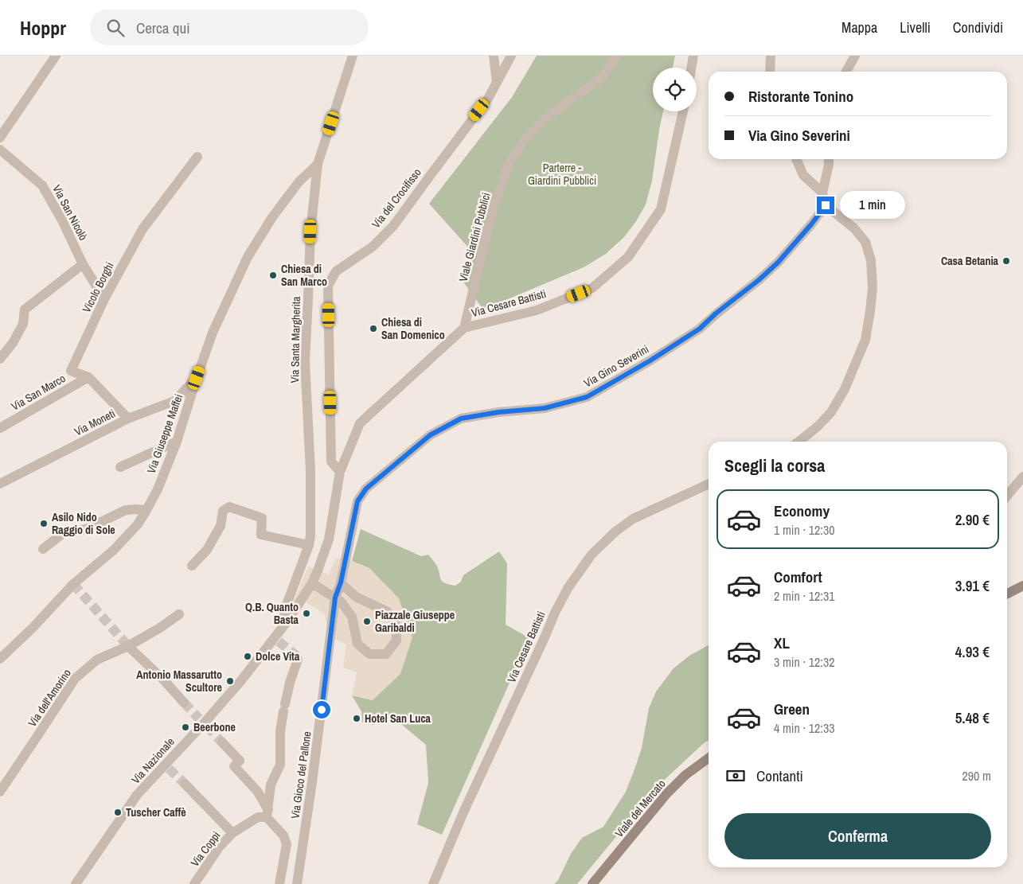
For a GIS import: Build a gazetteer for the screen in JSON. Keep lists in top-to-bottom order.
{
  "streets": {
    "main road": ["Viale del Mercato"],
    "street": [
      "Via del Crocifisso",
      "Via San Nicolò",
      "Viale Giardini Pubblici",
      "Vicolo Borghi",
      "Via Cesare Battisti",
      "Via Santa Margherita",
      "Via Gino Severini",
      "Via San Marco",
      "Via Moneti",
      "Via Giuseppe Maffei",
      "Via dell'Amorino",
      "Via Nazionale",
      "Via Gioco del Pallone",
      "Via Coppi"
    ]
  },
  "crossings": [
    ["Via del Crocifisso", "Via Cesare Battisti"],
    ["Via San Nicolò", "Vicolo Borghi"],
    ["Viale Giardini Pubblici", "Via Cesare Battisti"],
    ["Vicolo Borghi", "Via San Marco"],
    ["Vicolo Borghi", "Via Moneti"],
    ["Via Cesare Battisti", "Via Nazionale"],
    ["Via Santa Margherita", "Via Giuseppe Maffei"],
    ["Via Santa Margherita", "Via Nazionale"],
    ["Via Moneti", "Via Giuseppe Maffei"]
  ],
  "parks": ["Parterre - Giardini Pubblici"],
  "places": [
    "Casa Betania",
    "Chiesa di San Marco",
    "Chiesa di San Domenico",
    "Asilo Nido Raggio di Sole",
    "Q.B. Quanto Basta",
    "Piazzale Giuseppe Garibaldi",
    "Dolce Vita",
    "Antonio Massarutto Scultore",
    "Hotel San Luca",
    "Beerbone",
    "Tuscher Caffè"
  ],
  "page": {
    "header": "Hoppr",
    "search": "Cerca qui",
    "nav": ["Mappa", "Livelli", "Condividi"],
    "banner": ["Ristorante Tonino", "Via Gino Severini"],
    "bubble": "1 min",
    "heading": "Scegli la corsa",
    "list": [
      {
        "name": "Economy",
        "note": "1 min · 12:30",
        "value": "2.90 €"
      },
      {
        "name": "Comfort",
        "note": "2 min · 12:31",
        "value": "3.91 €"
      },
      {
        "name": "XL",
        "note": "3 min · 12:32",
        "value": "4.93 €"
      },
      {
        "name": "Green",
        "note": "4 min · 12:33",
        "value": "5.48 €"
      }
    ],
    "pay": ["Contanti", "290 m"],
    "buttons": "Conferma"
  }
}
